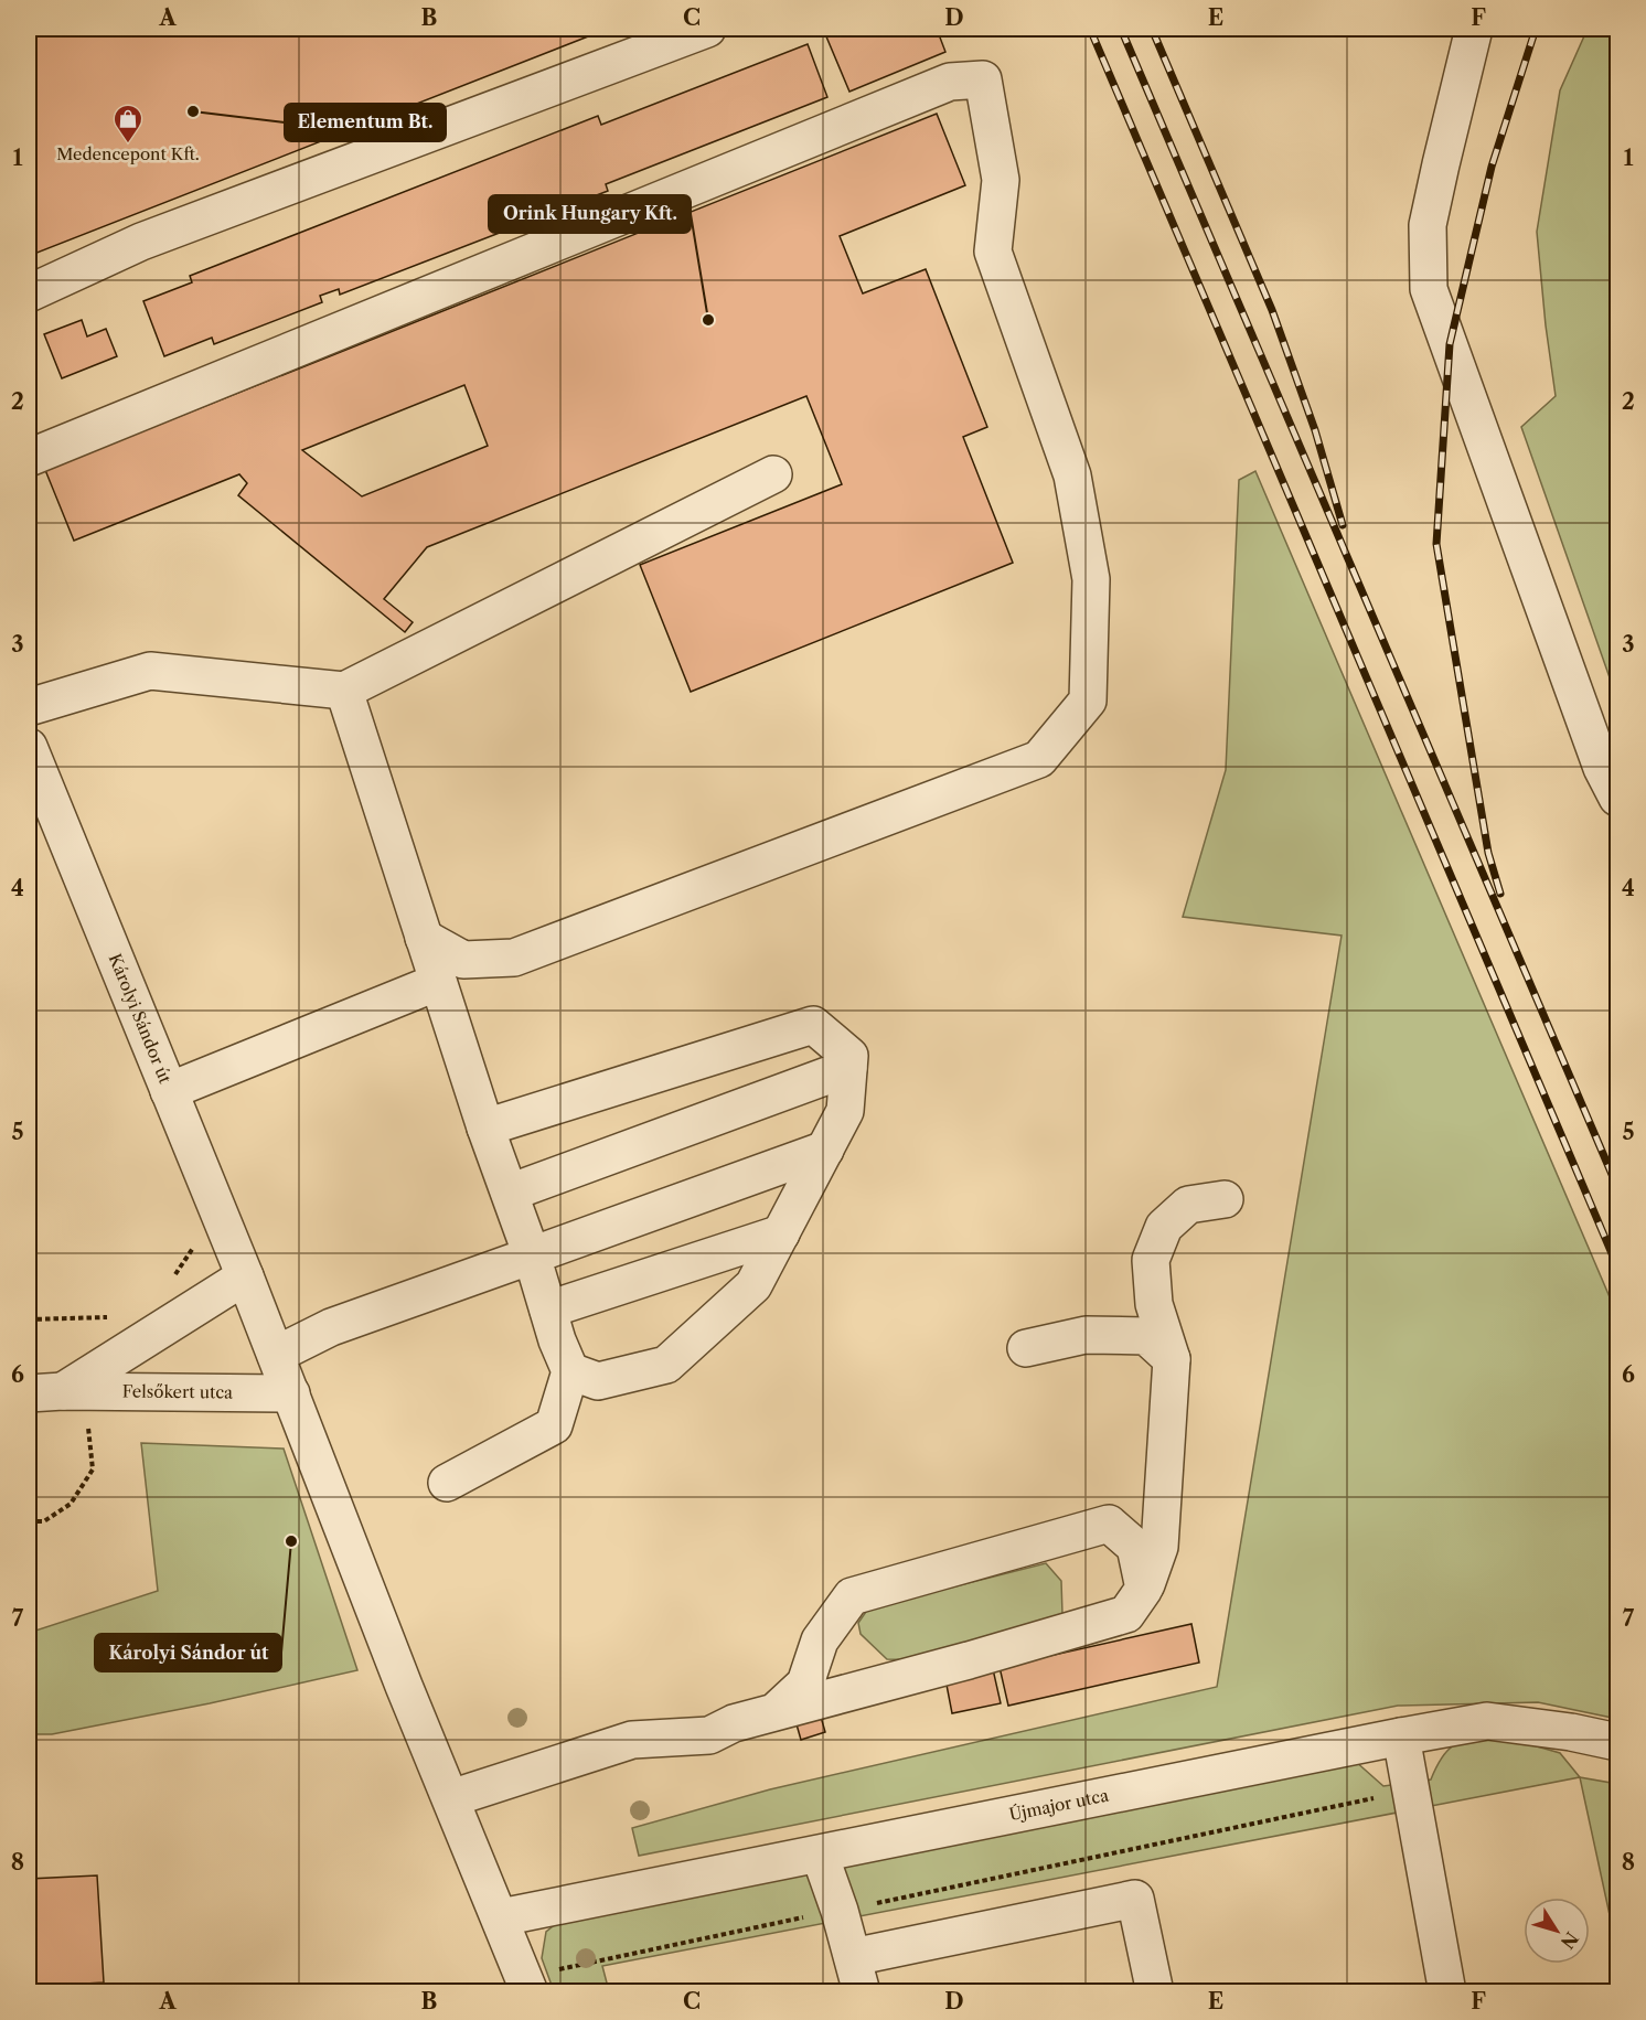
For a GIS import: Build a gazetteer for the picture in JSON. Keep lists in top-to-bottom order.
{
  "streets": {
    "street": ["Károlyi Sándor út", "Felsőkert utca", "Újmajor utca"]
  },
  "crossings": [
    ["Károlyi Sándor út", "Felsőkert utca"],
    ["Károlyi Sándor út", "Újmajor utca"]
  ],
  "places": {
    "other": ["Elementum Bt.", "Orink Hungary Kft.", "Károlyi Sándor út"],
    "shop": ["Medencepont Kft."]
  },
  "north": "bottom right",
  "grid": {
    "columns": [
      "A",
      "B",
      "C",
      "D",
      "E",
      "F"
    ],
    "rows": [
      "1",
      "2",
      "3",
      "4",
      "5",
      "6",
      "7",
      "8"
    ]
  }
}
